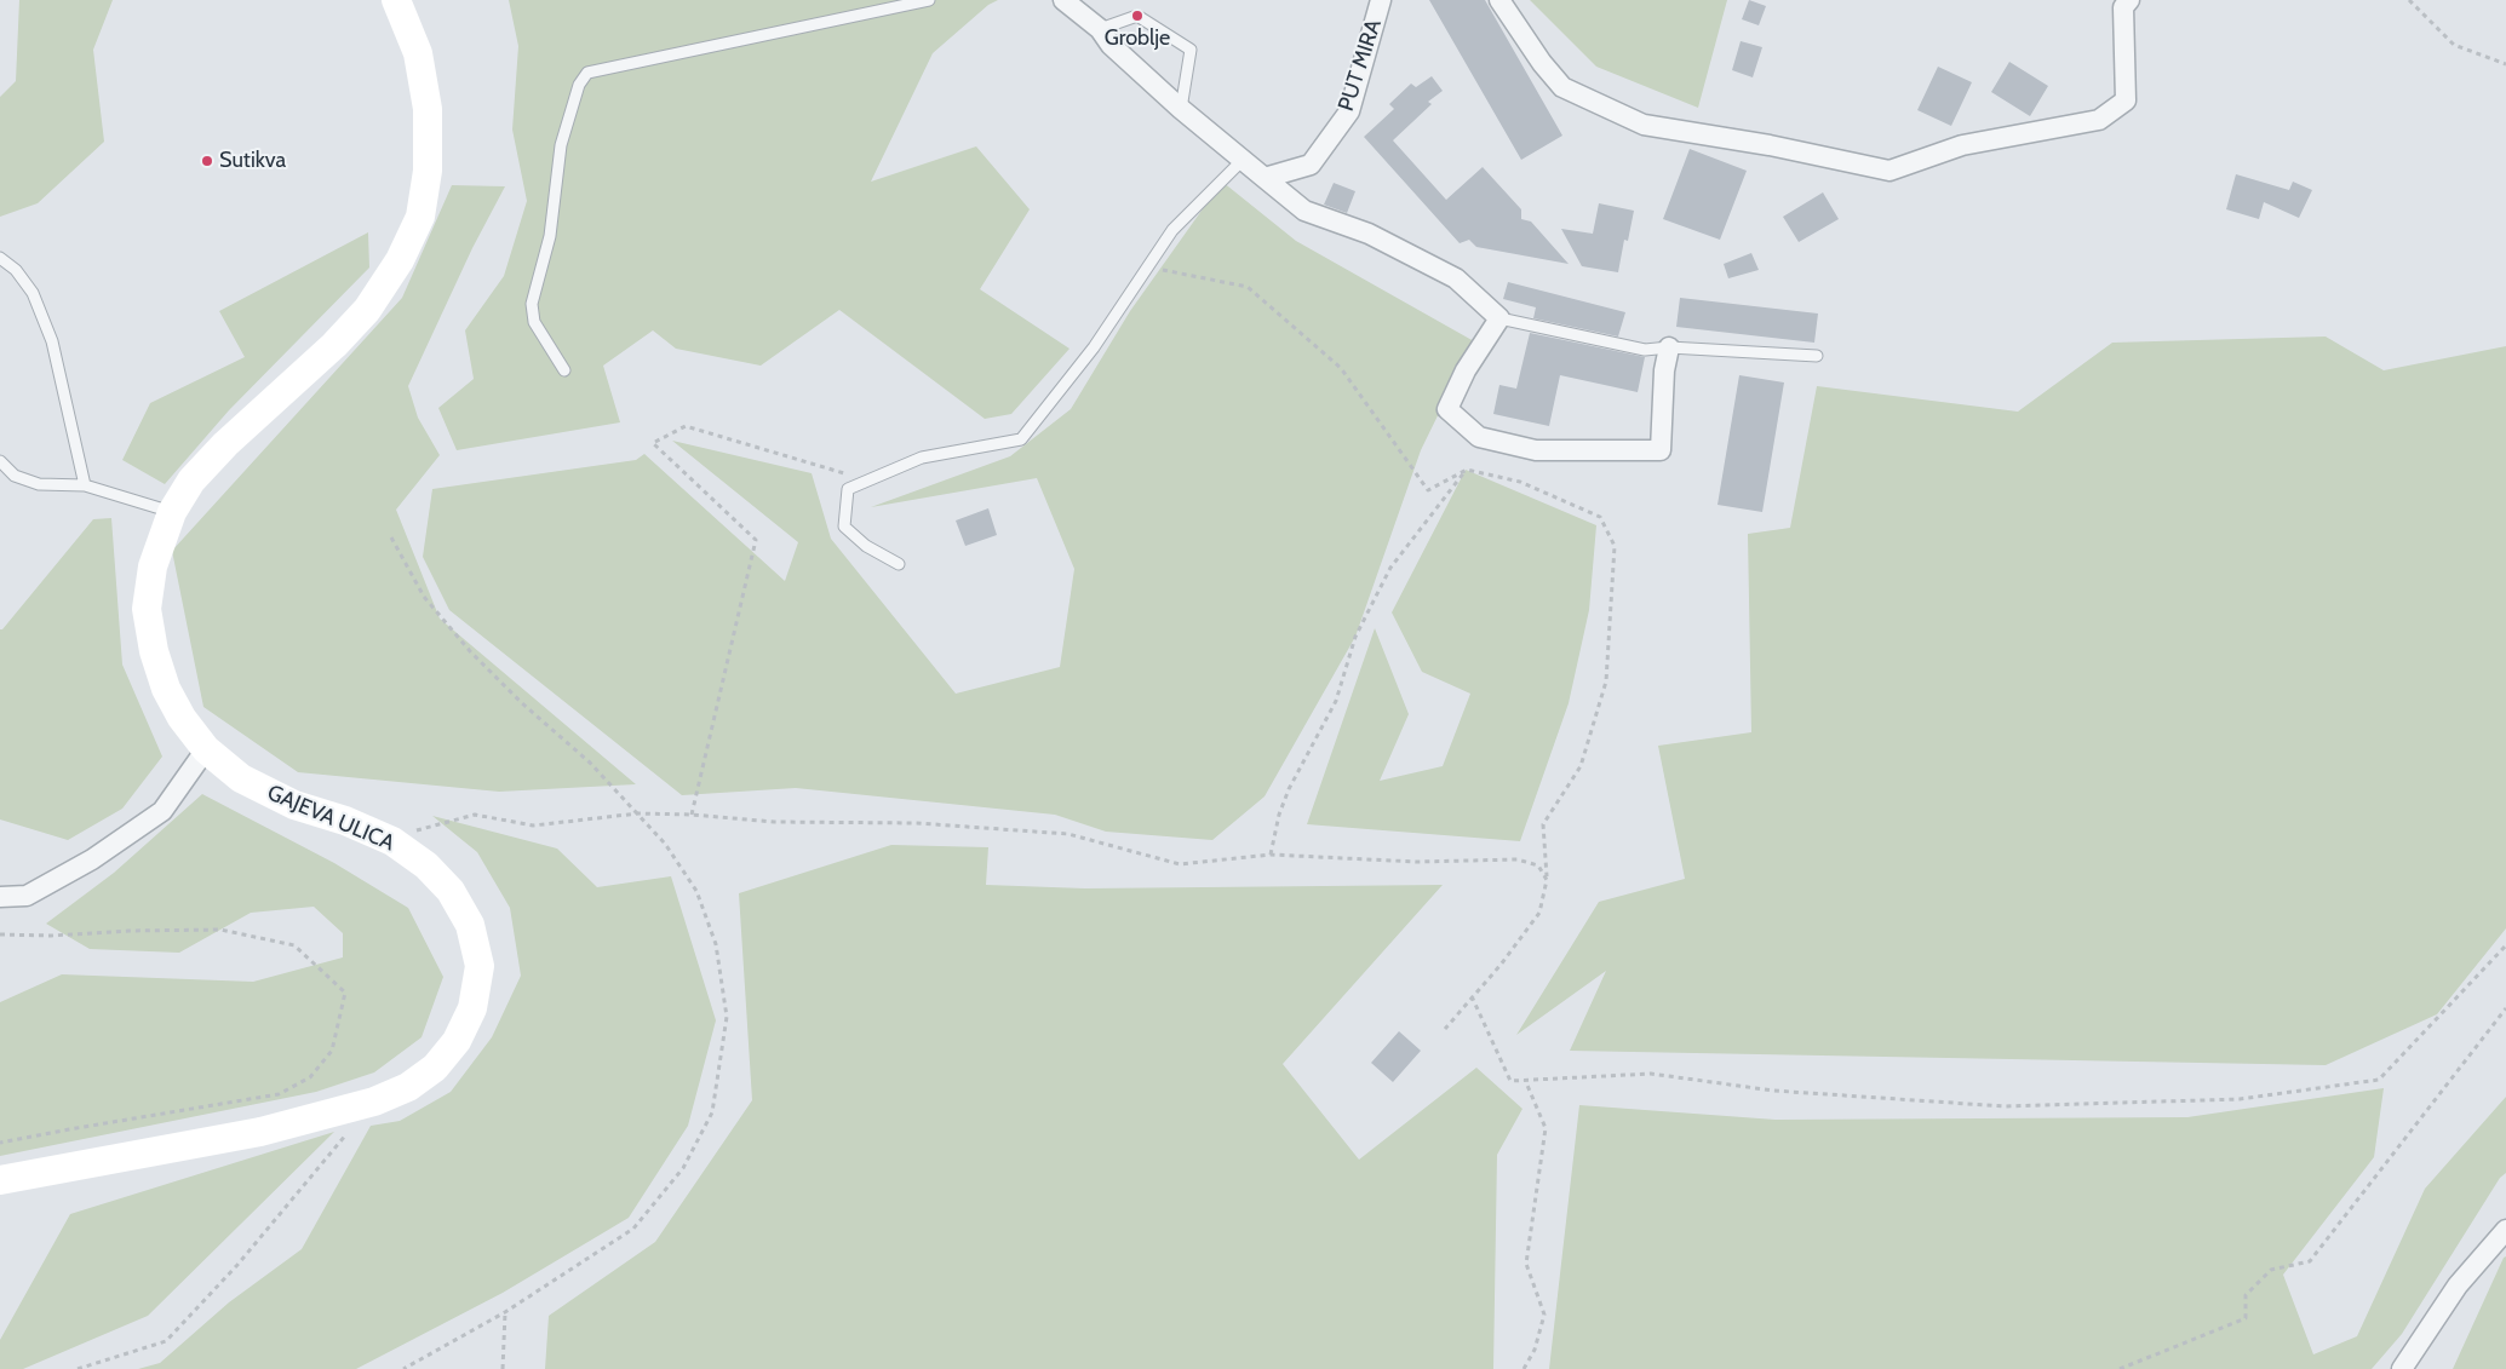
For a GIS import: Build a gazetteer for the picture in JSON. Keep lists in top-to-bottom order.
{
  "streets": {
    "main road": ["GAJEVA ULICA"],
    "street": ["PUT MIRA"]
  },
  "places": ["Groblje", "Sutikva"]
}
